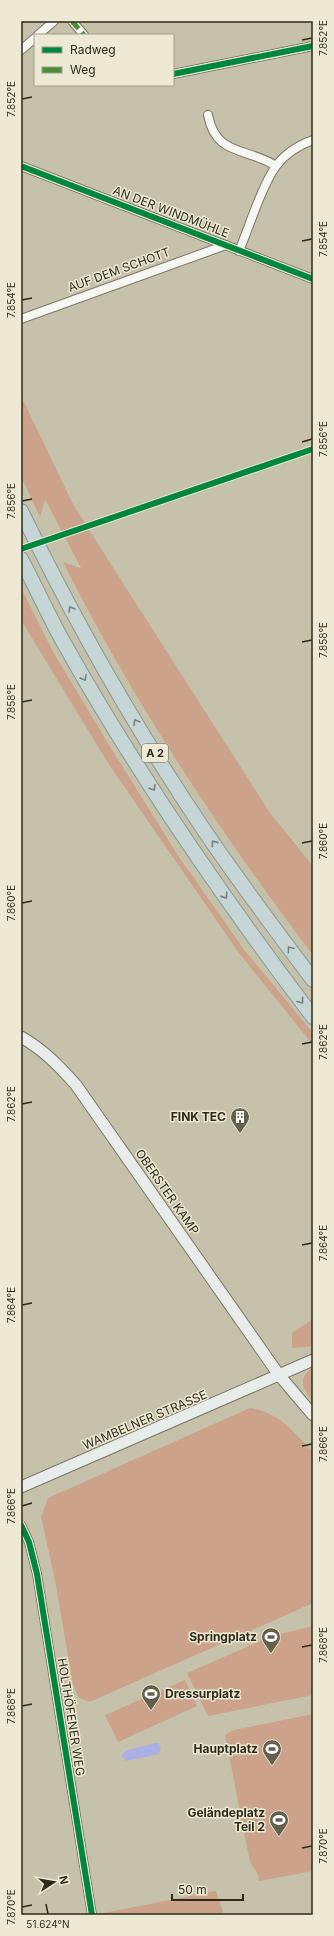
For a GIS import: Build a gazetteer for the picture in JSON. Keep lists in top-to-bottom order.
{
  "streets": {
    "highway": ["A 2"],
    "main road": ["OBERSTER KAMP", "WAMBELNER STRASSE"],
    "street": ["AN DER WINDMÜHLE", "AUF DEM SCHOTT", "HOLTHÖFENER WEG"]
  },
  "crossings": [
    ["AN DER WINDMÜHLE", "AUF DEM SCHOTT"],
    ["OBERSTER KAMP", "WAMBELNER STRASSE"]
  ],
  "places": {
    "building": ["FINK TEC"],
    "sports": [
      "Springplatz",
      "Dressurplatz",
      "Hauptplatz",
      "Geländeplatz Teil 2"
    ]
  },
  "legend": ["Radweg", "Weg"],
  "scale_bar": "50 m",
  "north": "right",
  "coordinates": [
    "7.852°E",
    "7.854°E",
    "7.856°E",
    "7.858°E",
    "7.860°E",
    "7.862°E",
    "7.864°E",
    "7.866°E",
    "7.868°E",
    "7.870°E",
    "51.624°N"
  ]
}
